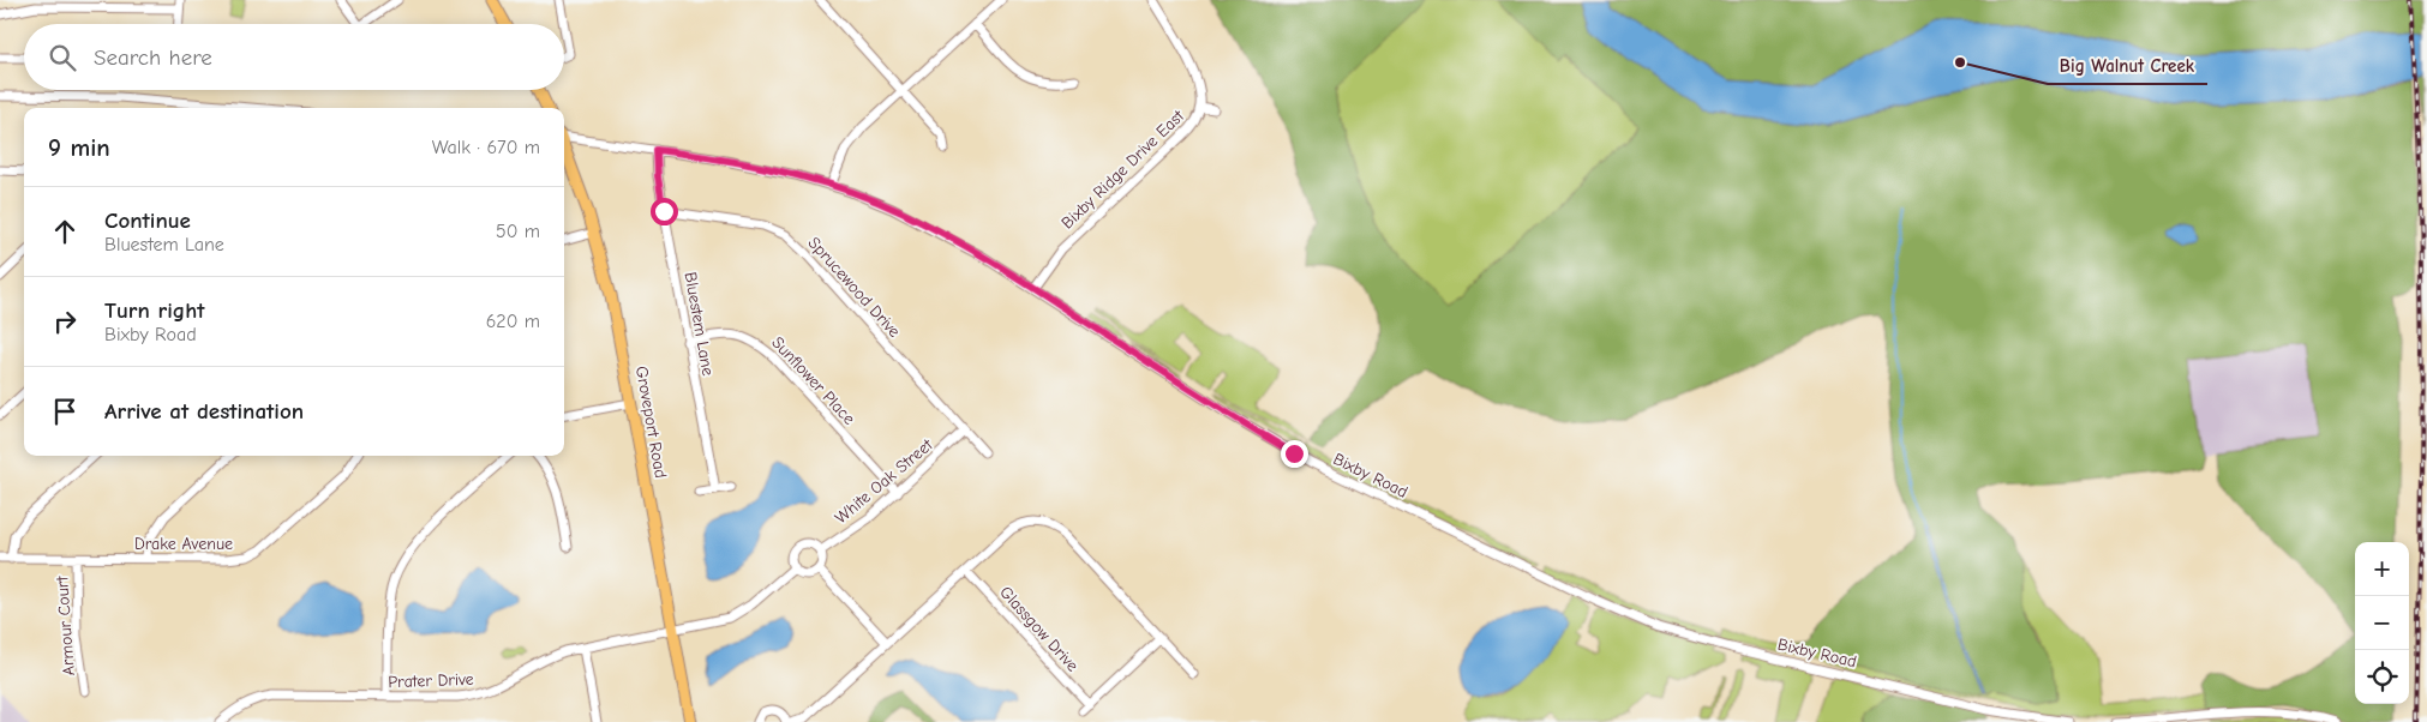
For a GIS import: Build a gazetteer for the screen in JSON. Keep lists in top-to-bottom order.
{
  "streets": {
    "main road": ["Groveport Road"],
    "street": [
      "Bixby Ridge Drive East",
      "Sprucewood Drive",
      "Bluestem Lane",
      "Sunflower Place",
      "Bixby Road",
      "White Oak Street",
      "Drake Avenue",
      "Armour Court",
      "Glassgow Drive",
      "Prater Drive"
    ]
  },
  "crossings": [
    ["Bixby Ridge Drive East", "Bixby Road"],
    ["Sprucewood Drive", "Bluestem Lane"],
    ["Sprucewood Drive", "White Oak Street"],
    ["Bluestem Lane", "Sunflower Place"],
    ["Bluestem Lane", "Bixby Road"],
    ["Sunflower Place", "White Oak Street"],
    ["Groveport Road", "Prater Drive"],
    ["White Oak Street", "Prater Drive"],
    ["Drake Avenue", "Armour Court"]
  ],
  "places": ["Big Walnut Creek"],
  "page": {
    "search": "Search here",
    "heading": ["9 min", "Walk · 670 m"],
    "list": [
      ["Continue", "Bluestem Lane", "50 m"],
      ["Turn right", "Bixby Road", "620 m"],
      "Arrive at destination"
    ],
    "map_buttons": ["+", "−"]
  }
}
